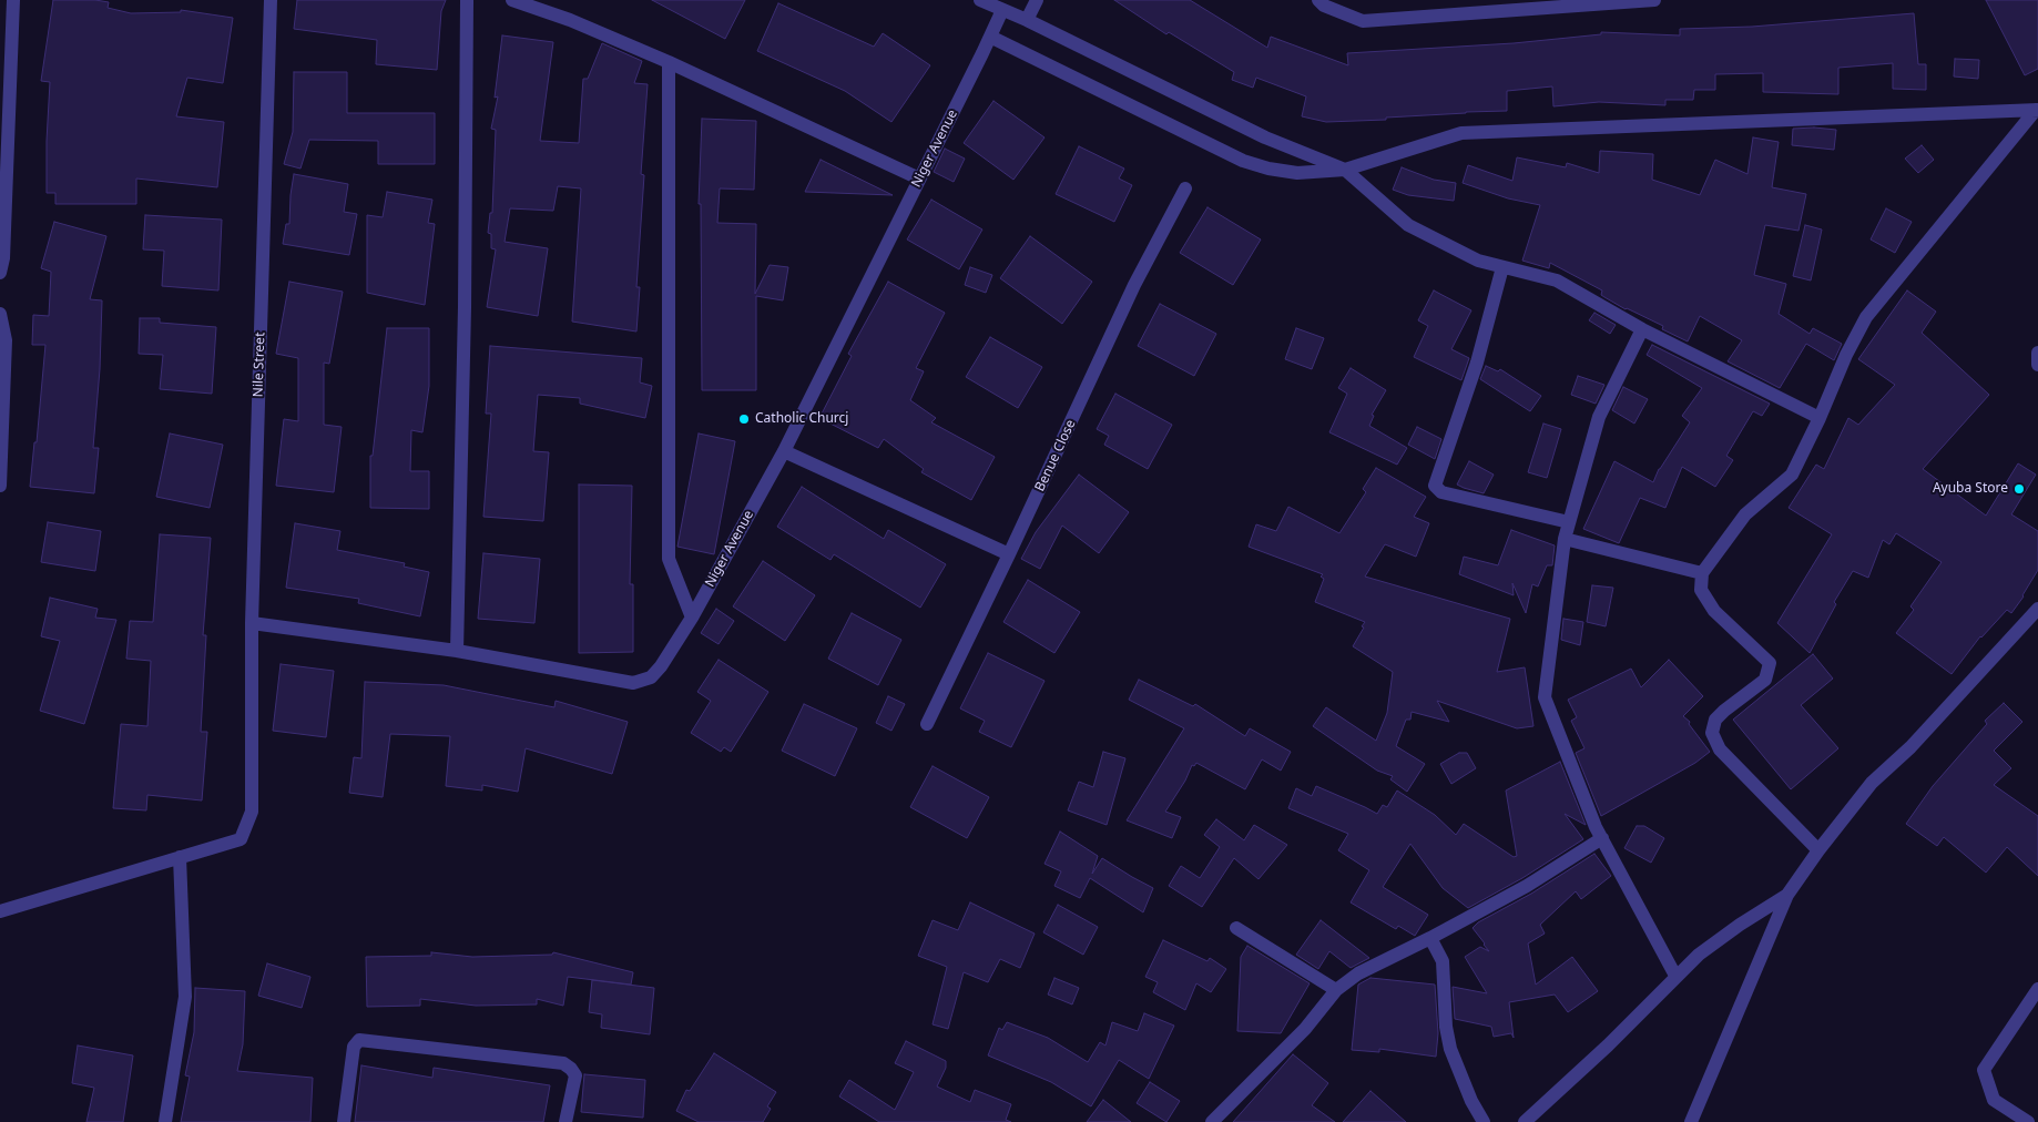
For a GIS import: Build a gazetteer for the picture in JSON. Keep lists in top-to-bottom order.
{
  "streets": {
    "street": ["Niger Avenue", "Nile Street", "Benue Close"]
  },
  "crossings": [
    ["Niger Avenue", "Nile Street"]
  ],
  "places": ["Catholic Churcj", "Ayuba Store"]
}
